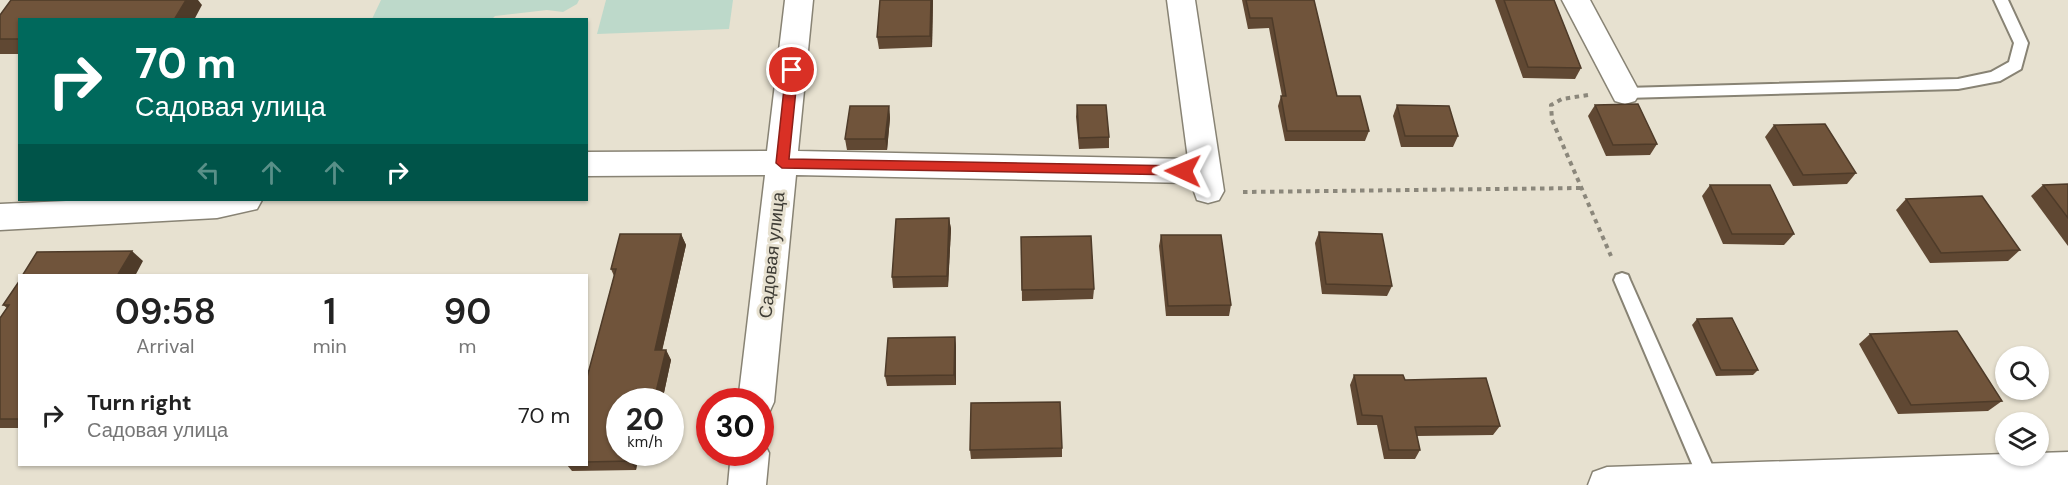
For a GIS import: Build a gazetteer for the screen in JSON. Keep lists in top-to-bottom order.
{
  "streets": {
    "street": ["Садовая улица"]
  },
  "page": {
    "turn": ["70 m", "Садовая улица"],
    "eta": [
      "09:58",
      "Arrival",
      "1",
      "min",
      "90",
      "m"
    ],
    "list": [
      {
        "name": "Turn right",
        "note": "Садовая улица",
        "value": "70 m"
      }
    ],
    "speed": "20 km/h",
    "limit": "30"
  }
}
